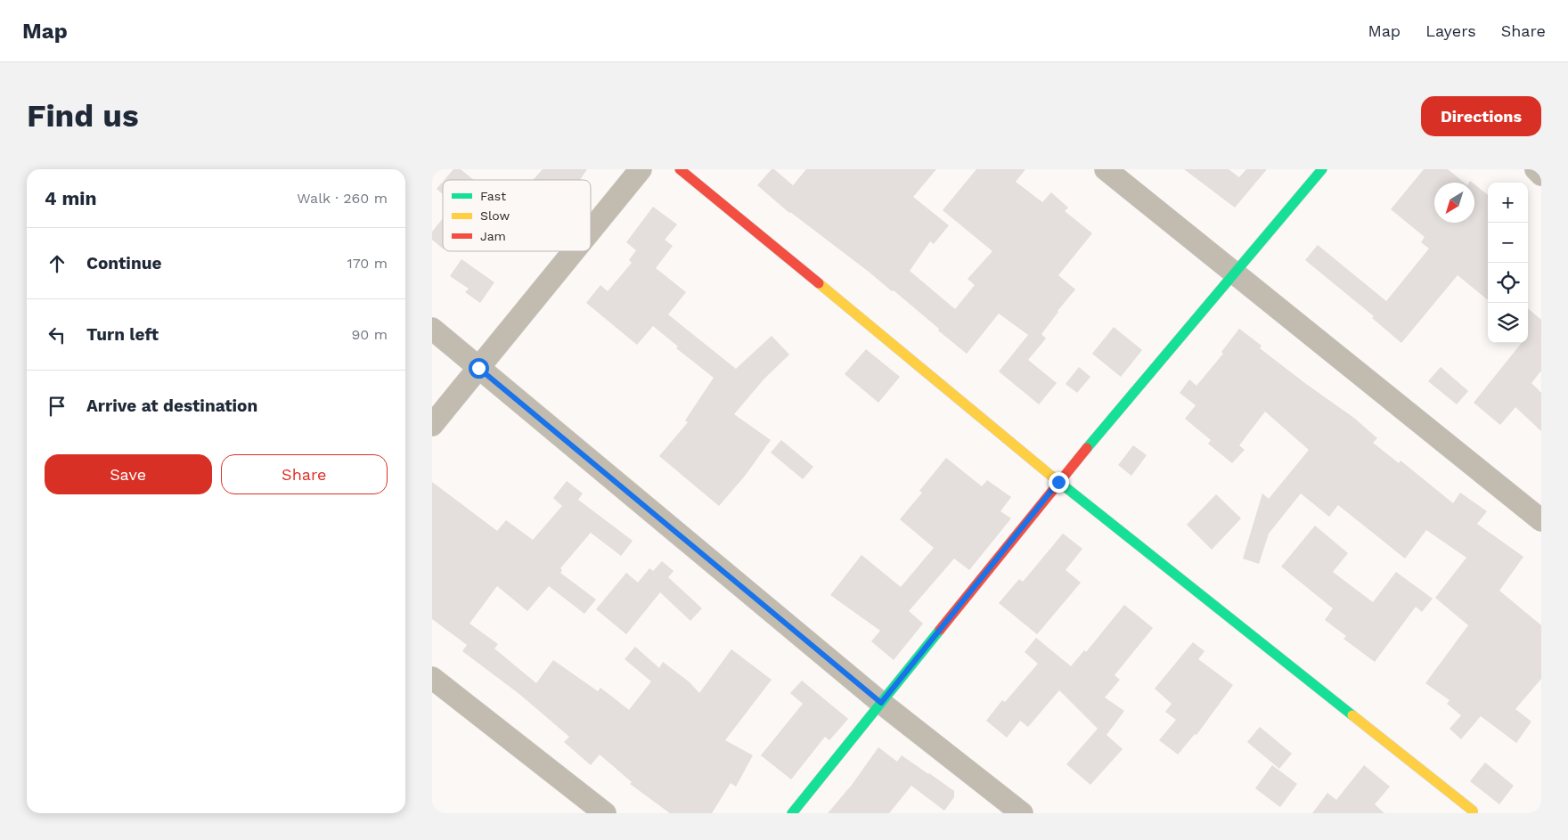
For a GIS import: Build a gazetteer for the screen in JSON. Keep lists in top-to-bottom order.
{
  "legend": ["Fast", "Slow", "Jam"],
  "north": "bottom left",
  "page": {
    "header": "Map",
    "nav": ["Map", "Layers", "Share"],
    "buttons": [
      "Directions",
      ["Save", "Share"]
    ],
    "title": "Find us",
    "heading": ["4 min", "Walk · 260 m"],
    "map_buttons": ["+", "−"],
    "list": [
      ["Continue", "170 m"],
      ["Turn left", "90 m"],
      "Arrive at destination"
    ]
  }
}
